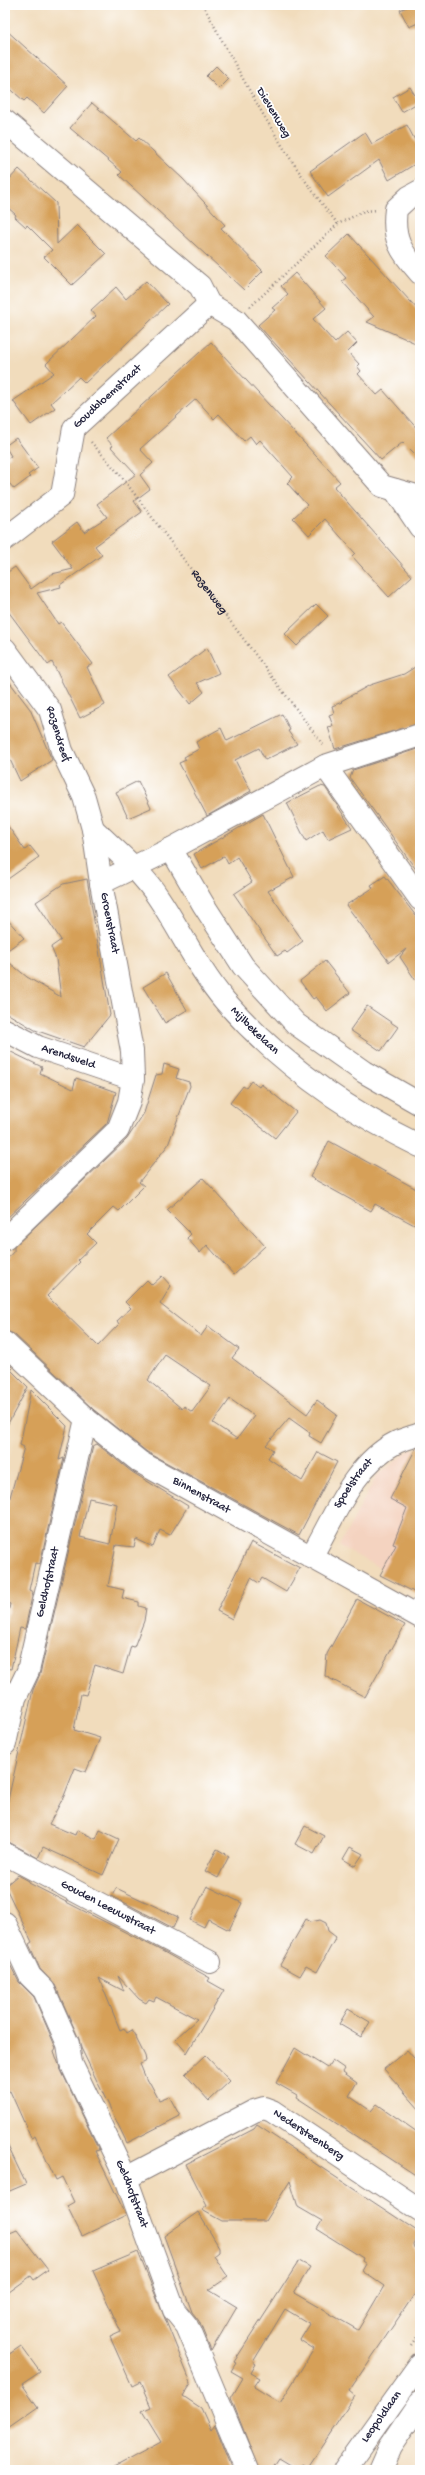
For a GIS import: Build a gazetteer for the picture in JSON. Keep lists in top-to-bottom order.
{
  "streets": {
    "street": [
      "Goudbloemstraat",
      "Rozendreef",
      "Groenstraat",
      "Mijlbekelaan",
      "Arendsveld",
      "Spoelstraat",
      "Binnenstraat",
      "Geldhofstraat",
      "Gouden Leeuwstraat",
      "Nedersteenberg",
      "Leopoldlaan"
    ],
    "path": ["Dievenweg", "Rozenweg"]
  },
  "crossings": [
    ["Goudbloemstraat", "Rozenweg"],
    ["Rozenweg", "Groenstraat"],
    ["Rozendreef", "Groenstraat"],
    ["Groenstraat", "Mijlbekelaan"],
    ["Groenstraat", "Arendsveld"],
    ["Spoelstraat", "Binnenstraat"],
    ["Binnenstraat", "Geldhofstraat"],
    ["Geldhofstraat", "Nedersteenberg"]
  ]
}
